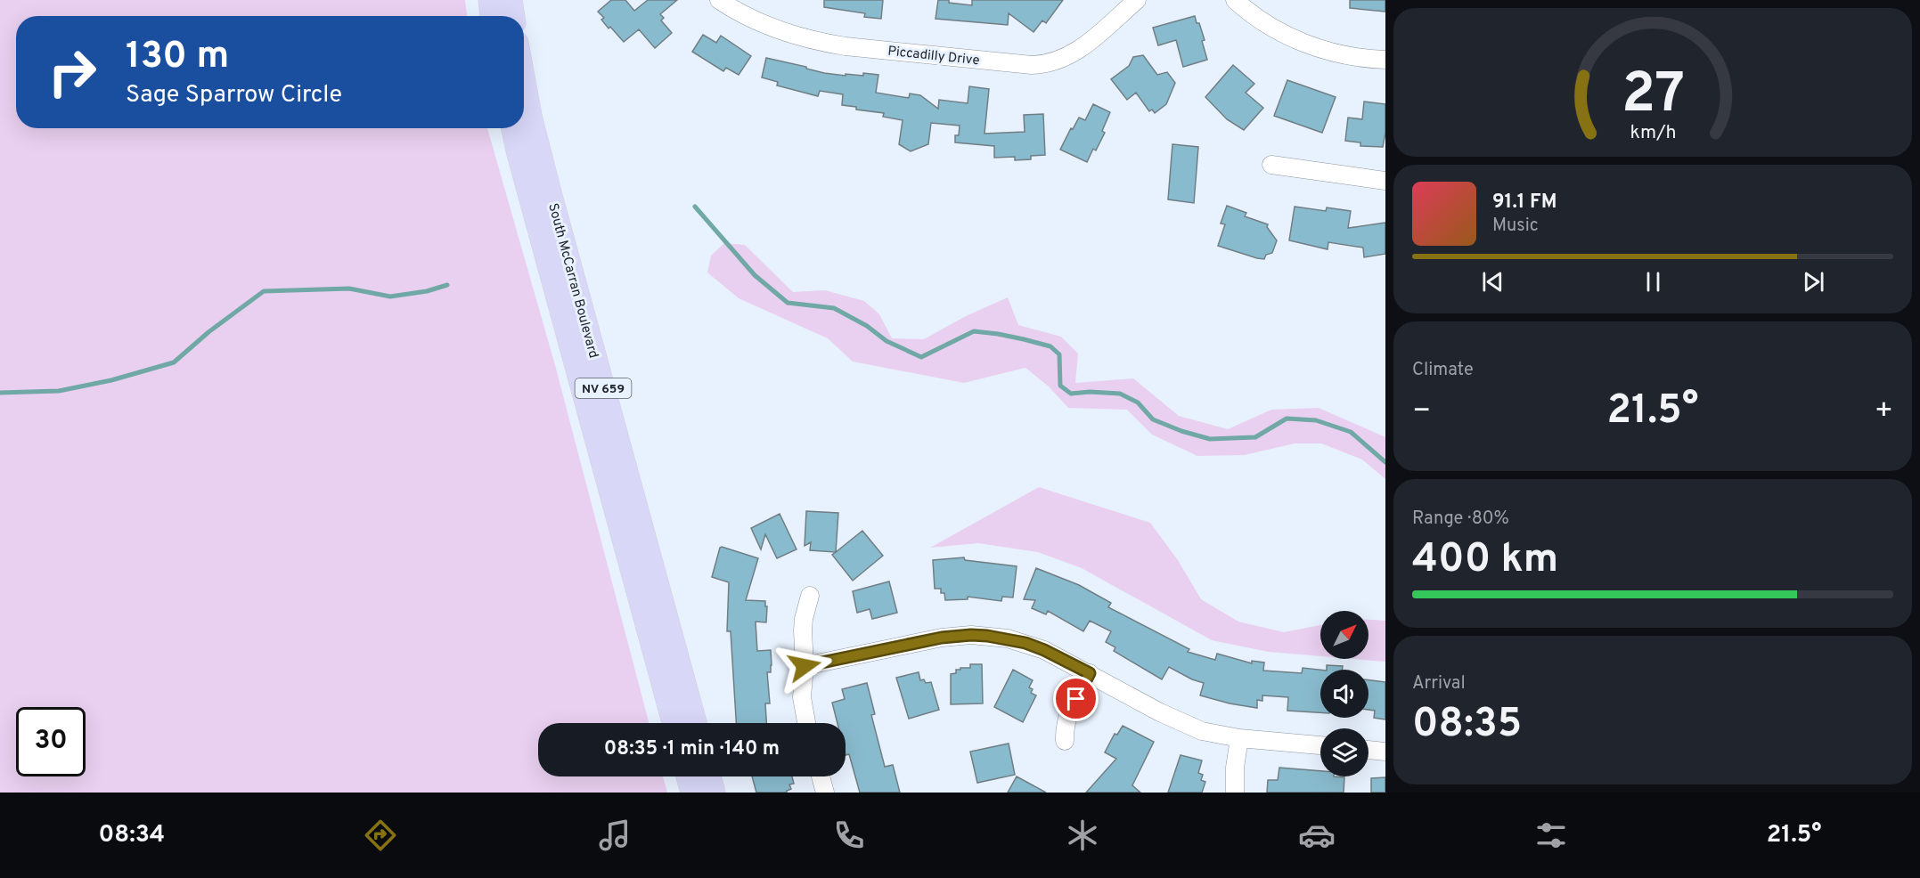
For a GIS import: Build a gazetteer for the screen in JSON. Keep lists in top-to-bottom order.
{
  "streets": {
    "main road": ["South McCarran Boulevard", "NV 659"],
    "street": ["Piccadilly Drive"]
  },
  "north": "top right",
  "page": {
    "turn": ["130 m", "Sage Sparrow Circle"],
    "song": ["91.1 FM", "Music"],
    "tile": [
      "Climate",
      ["Range · 80%", "400 km"],
      ["Arrival", "08:35"]
    ],
    "heat": ["−", "21.5°", "+"],
    "limit": "30",
    "trip": "08:35 · 1 min · 140 m",
    "tabs": ["08:34", "21.5°"],
    "gauge": ["27", "km/h"]
  }
}
